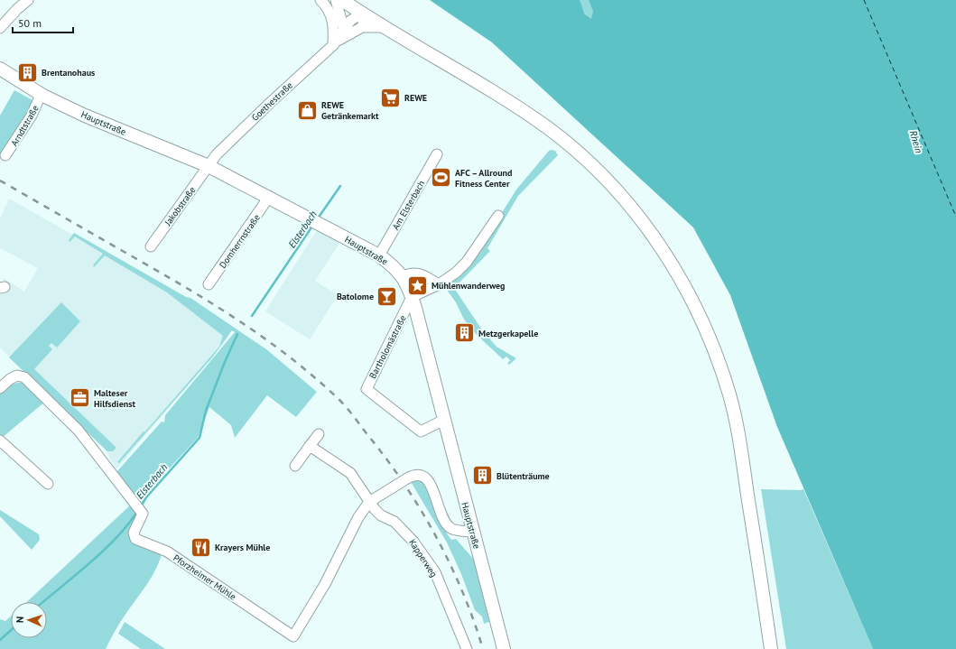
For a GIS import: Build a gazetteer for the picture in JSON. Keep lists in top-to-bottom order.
{
  "streets": {
    "main road": ["Hauptstraße"],
    "street": [
      "Goethestraße",
      "Arndtstraße",
      "Am Elsterbach",
      "Jakobstraße",
      "Domherrnstraße",
      "Bartholomästraße",
      "Kapperweg",
      "Pforzheimer Mühle"
    ]
  },
  "crossings": [
    ["Goethestraße", "Hauptstraße"],
    ["Goethestraße", "Jakobstraße"],
    ["Hauptstraße", "Arndtstraße"],
    ["Hauptstraße", "Am Elsterbach"],
    ["Hauptstraße", "Jakobstraße"],
    ["Hauptstraße", "Domherrnstraße"],
    ["Hauptstraße", "Bartholomästraße"],
    ["Kapperweg", "Pforzheimer Mühle"]
  ],
  "water": ["Rhein", "Elsterbach"],
  "places": {
    "building": ["Brentanohaus", "Metzgerkapelle", "Blütenträume"],
    "supermarket": ["REWE"],
    "shop": ["REWE Getränkemarkt"],
    "sports": ["AFC – Allround Fitness Center"],
    "place": ["Mühlenwanderweg"],
    "bar": ["Batolome"],
    "office": ["Malteser Hilfsdienst"],
    "restaurant": ["Krayers Mühle"]
  },
  "scale_bar": "50 m",
  "north": "left"
}
